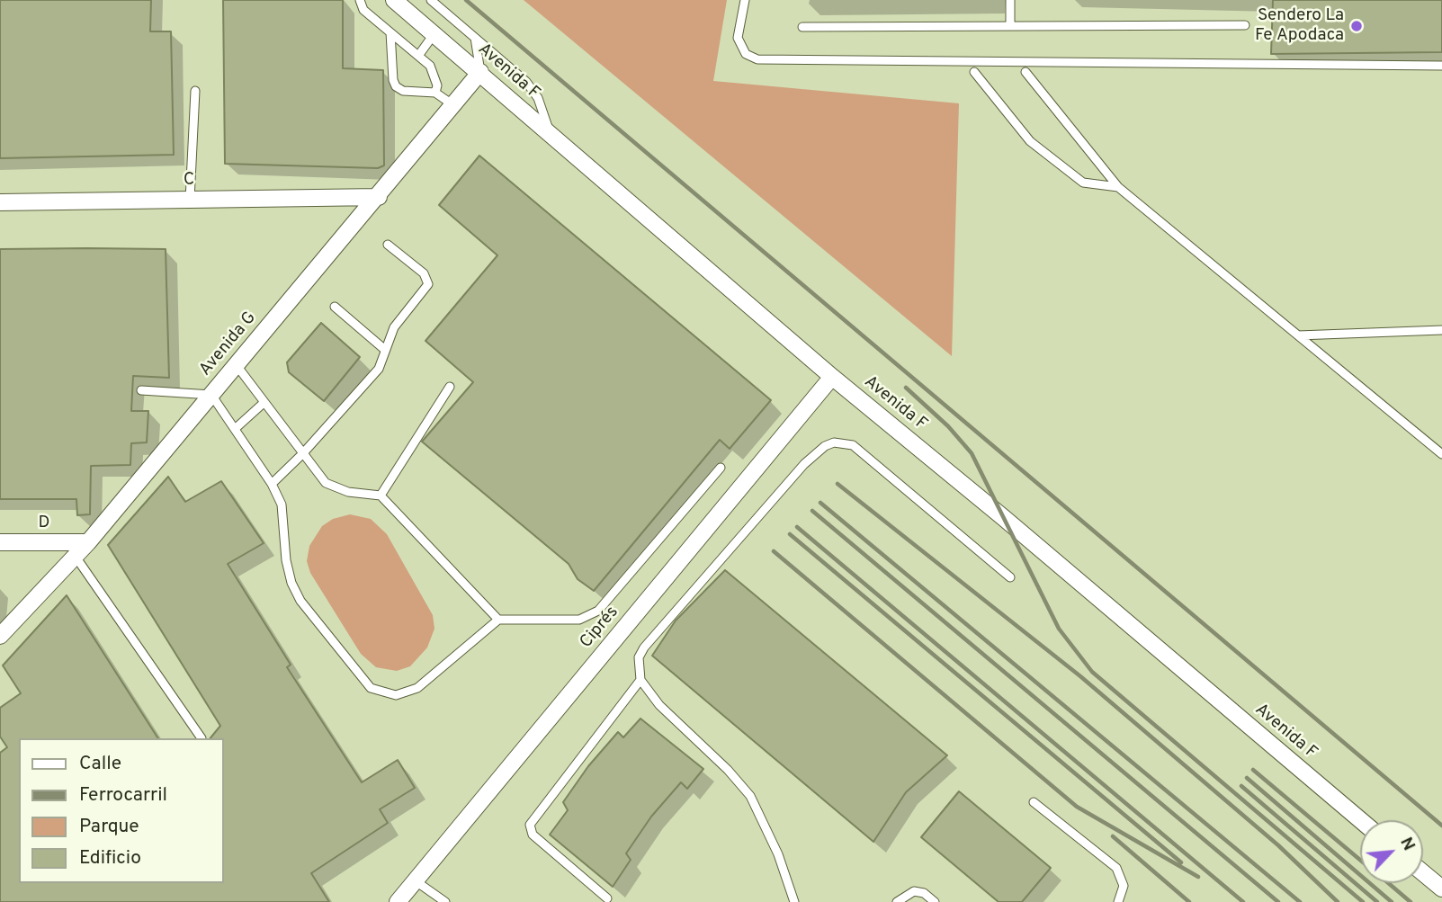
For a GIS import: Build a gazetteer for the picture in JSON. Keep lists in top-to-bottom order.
{
  "streets": {
    "street": [
      "Avenida F",
      "C",
      "Avenida G",
      "D",
      "Ciprés"
    ]
  },
  "crossings": [
    ["Avenida F", "Avenida G"],
    ["Avenida F", "Ciprés"],
    ["C", "Avenida G"],
    ["Avenida G", "D"]
  ],
  "places": ["Sendero La Fe Apodaca"],
  "legend": [
    "Calle",
    "Ferrocarril",
    "Parque",
    "Edificio"
  ],
  "north": "top right"
}
